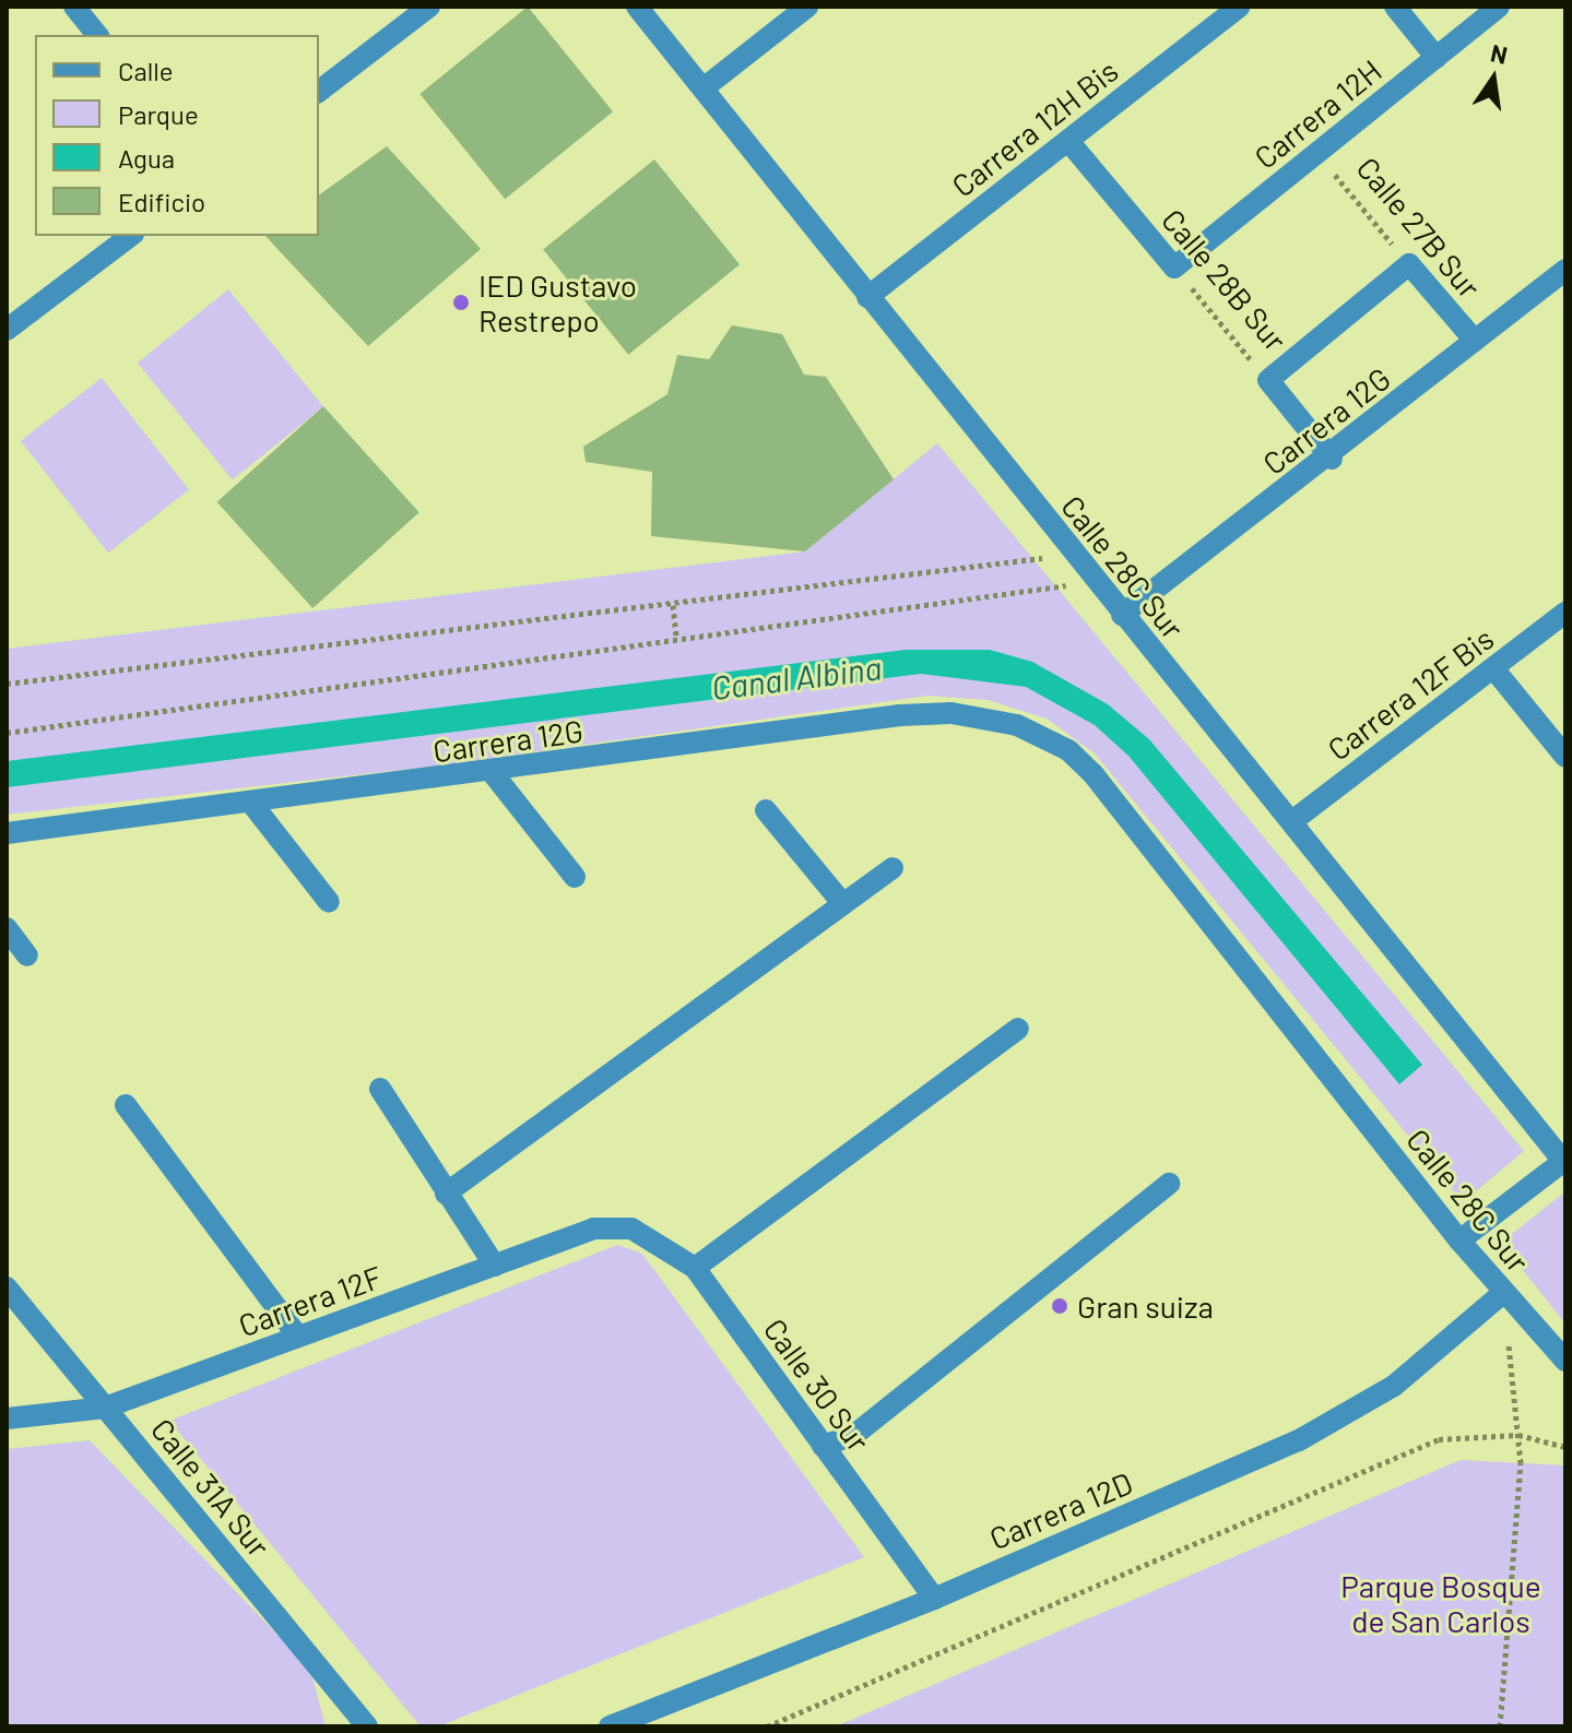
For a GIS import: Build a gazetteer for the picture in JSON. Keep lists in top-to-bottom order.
{
  "streets": {
    "street": [
      "Carrera 12H",
      "Carrera 12H Bis",
      "Calle 27B Sur",
      "Calle 28B Sur",
      "Carrera 12G",
      "Calle 28C Sur",
      "Carrera 12F Bis",
      "Carrera 12F",
      "Calle 30 Sur",
      "Calle 31A Sur",
      "Carrera 12D"
    ]
  },
  "crossings": [
    ["Carrera 12H", "Calle 27B Sur"],
    ["Carrera 12H", "Calle 28B Sur"],
    ["Carrera 12H Bis", "Calle 28B Sur"],
    ["Carrera 12H Bis", "Calle 28C Sur"],
    ["Calle 27B Sur", "Carrera 12G"],
    ["Calle 28B Sur", "Carrera 12G"],
    ["Carrera 12G", "Calle 28C Sur"],
    ["Calle 28C Sur", "Carrera 12F Bis"],
    ["Calle 28C Sur", "Carrera 12D"],
    ["Carrera 12F", "Calle 30 Sur"],
    ["Carrera 12F", "Calle 31A Sur"],
    ["Calle 30 Sur", "Carrera 12D"]
  ],
  "water": ["Canal Albina"],
  "parks": ["Parque Bosque de San Carlos"],
  "places": ["IED Gustavo Restrepo", "Gran suiza"],
  "legend": [
    "Calle",
    "Parque",
    "Agua",
    "Edificio"
  ],
  "north": "top"
}
